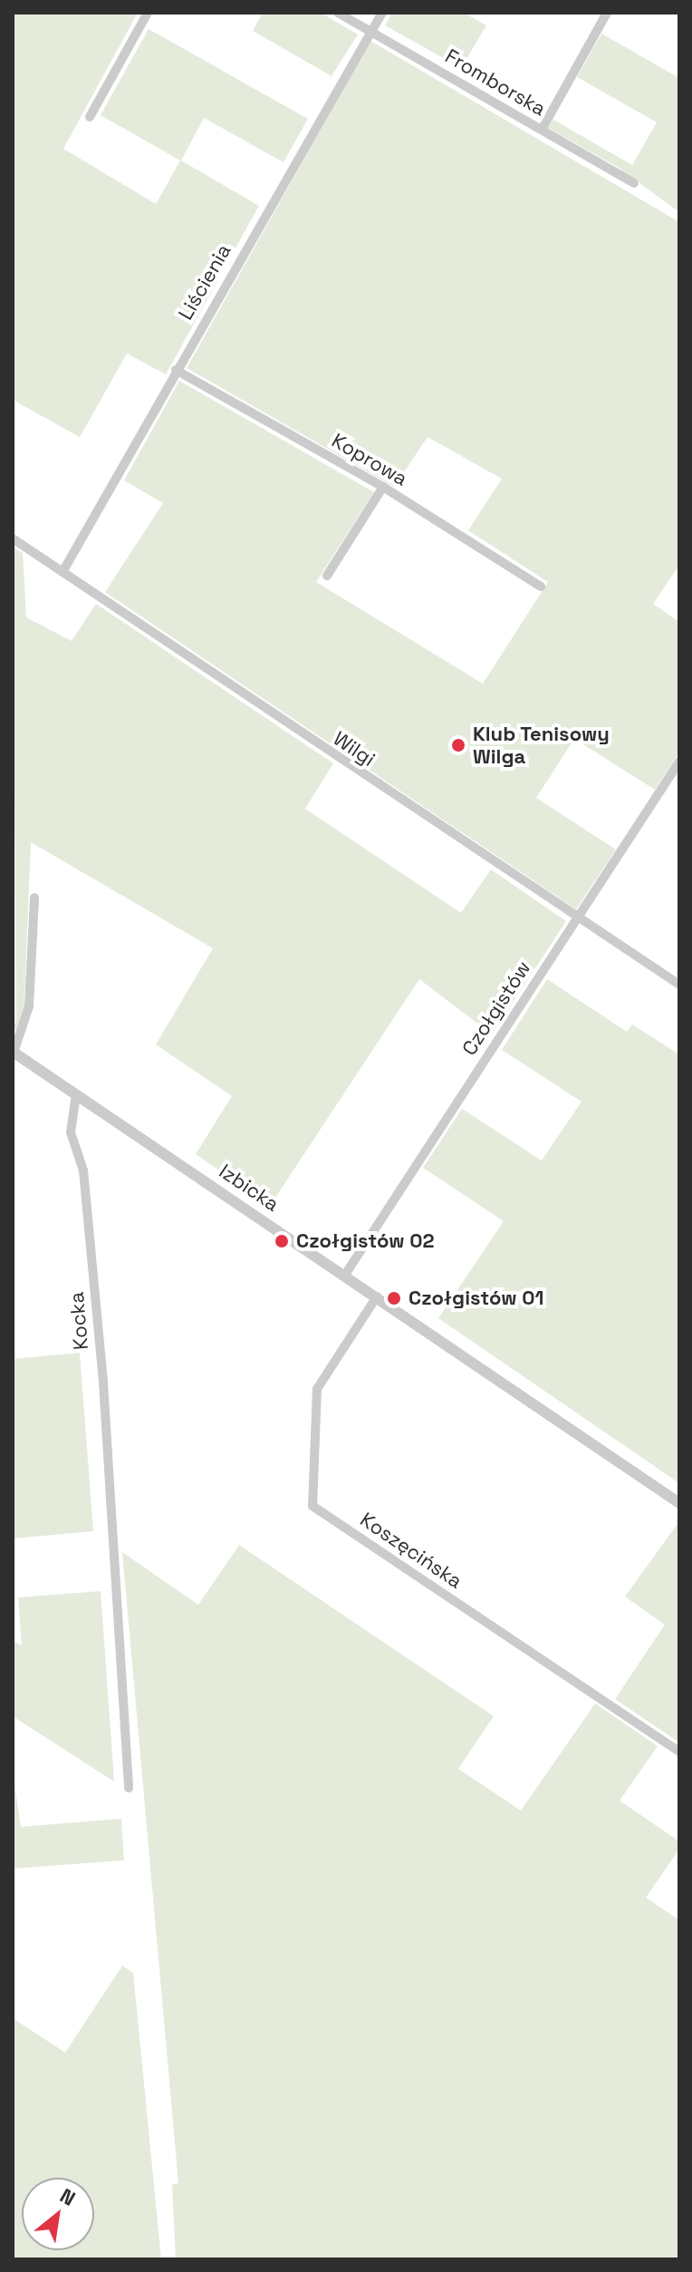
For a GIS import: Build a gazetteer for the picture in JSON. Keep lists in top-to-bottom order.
{
  "streets": {
    "street": [
      "Fromborska",
      "Liścienia",
      "Koprowa",
      "Wilgi",
      "Czołgistów",
      "Izbicka",
      "Kocka",
      "Koszęcińska"
    ]
  },
  "crossings": [
    ["Fromborska", "Liścienia"],
    ["Liścienia", "Koprowa"],
    ["Liścienia", "Wilgi"],
    ["Wilgi", "Czołgistów"],
    ["Czołgistów", "Izbicka"],
    ["Izbicka", "Kocka"],
    ["Izbicka", "Koszęcińska"]
  ],
  "places": ["Klub Tenisowy Wilga", "Czołgistów 02", "Czołgistów 01"],
  "north": "top right"
}
